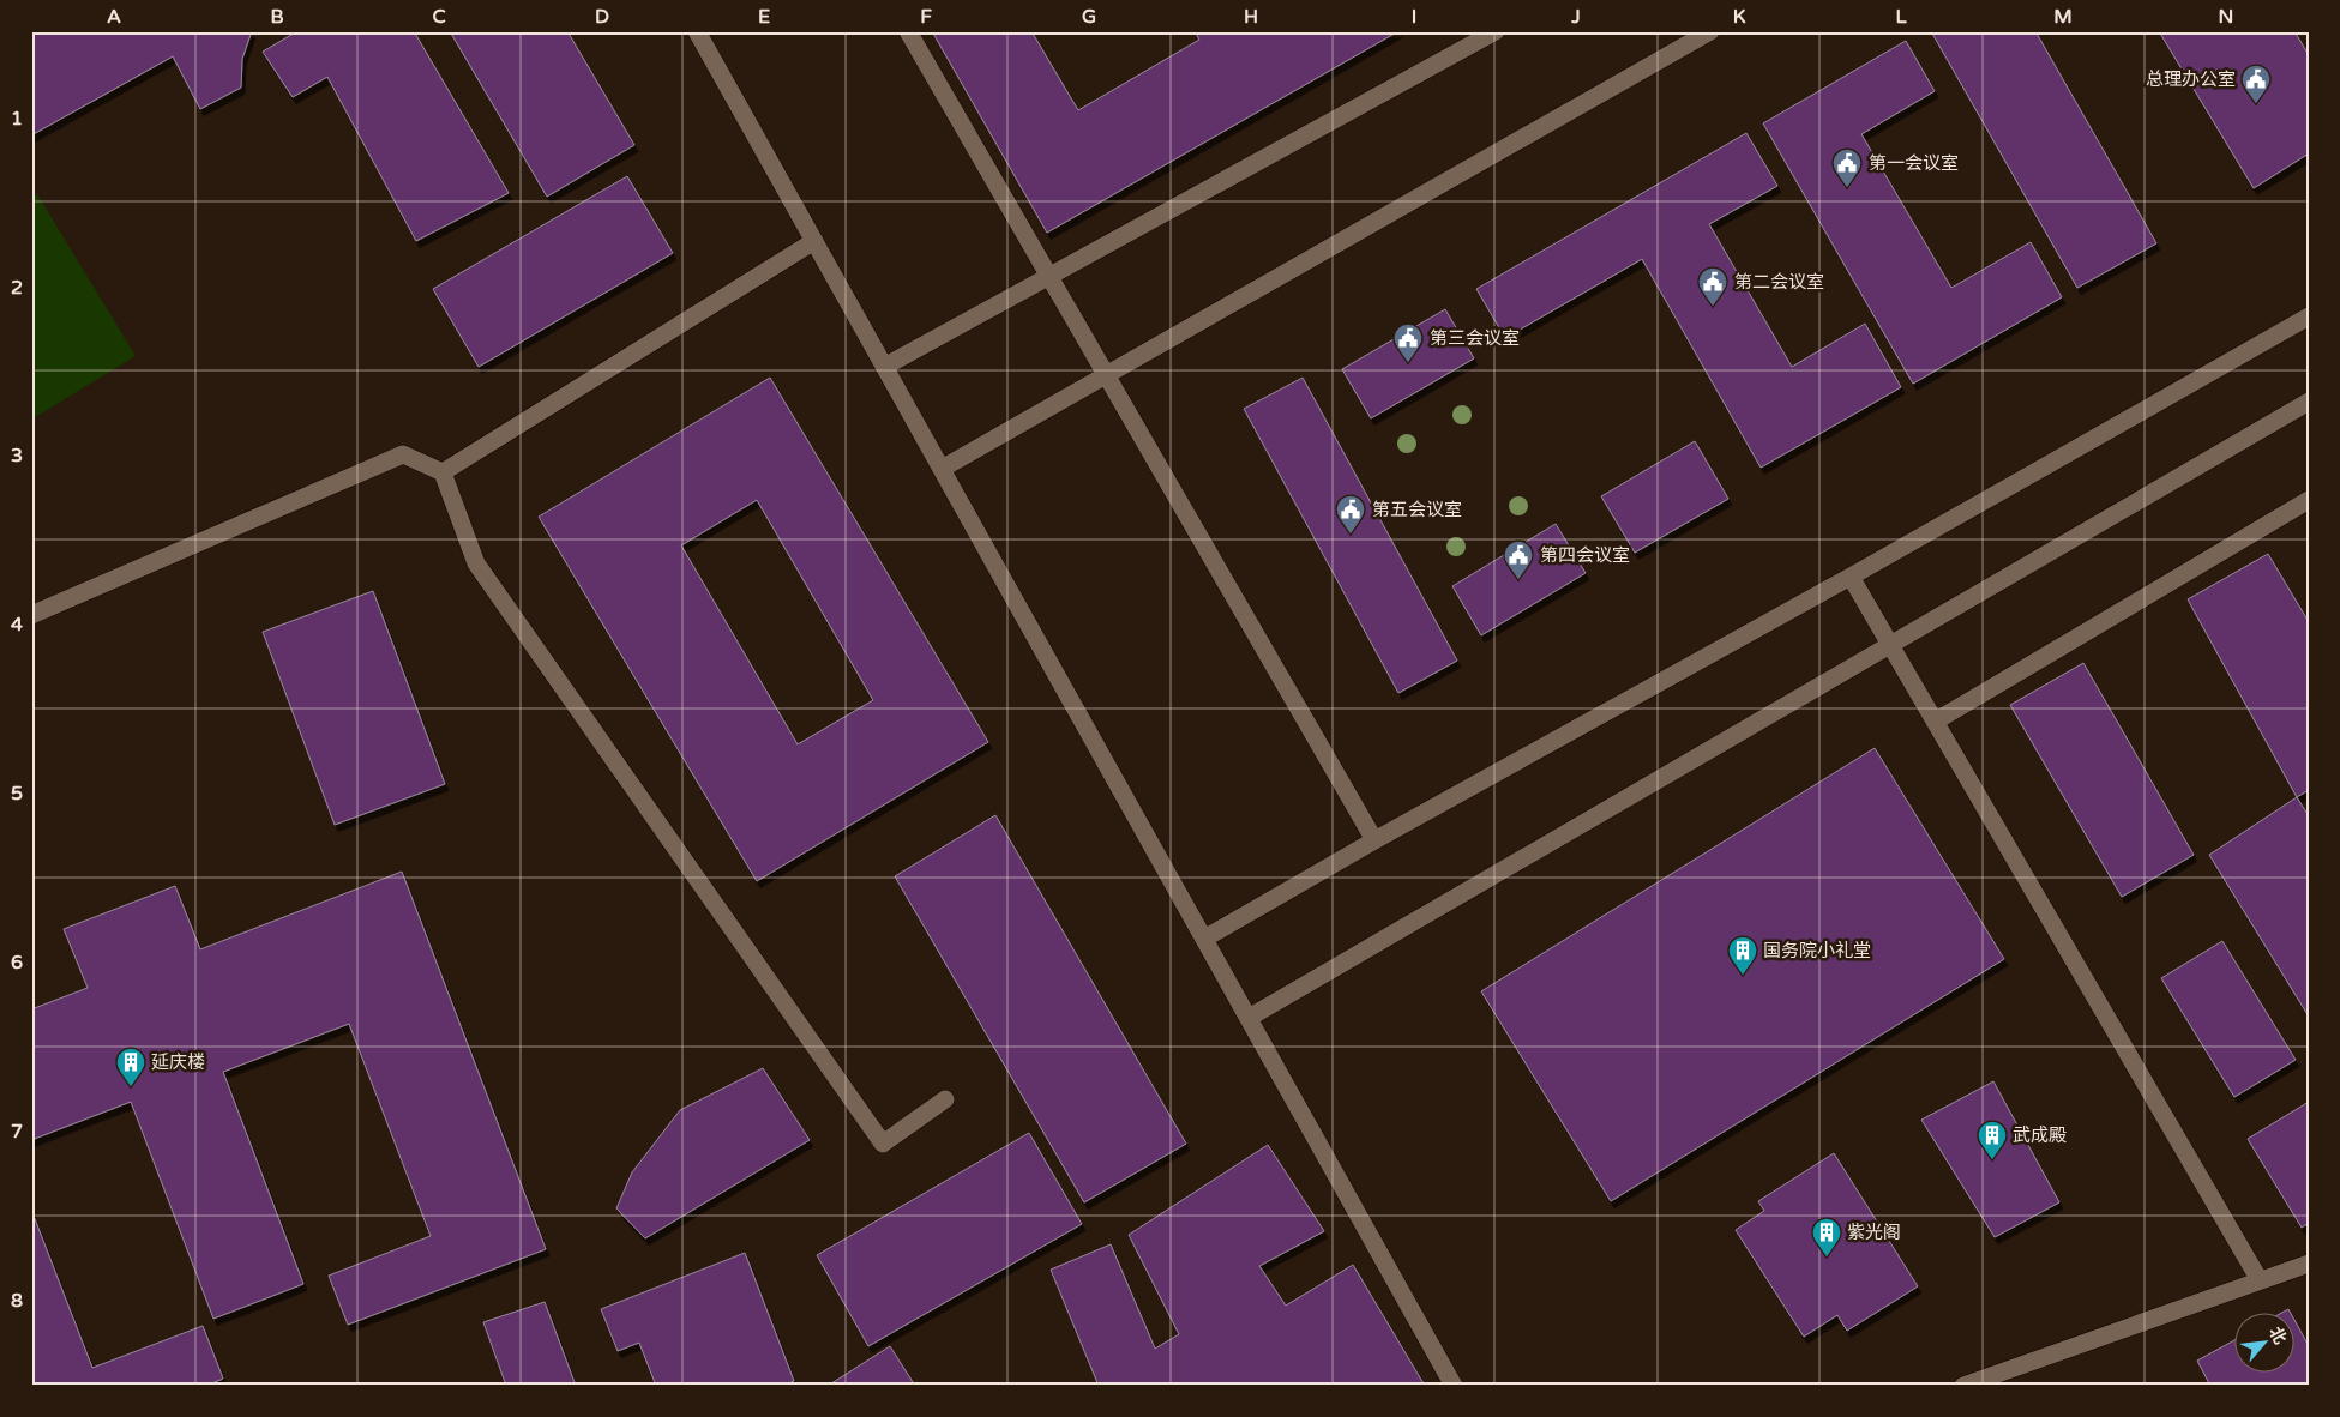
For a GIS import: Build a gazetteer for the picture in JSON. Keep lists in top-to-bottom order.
{
  "places": {
    "public building": [
      "总理办公室",
      "第一会议室",
      "第二会议室",
      "第三会议室",
      "第五会议室",
      "第四会议室"
    ],
    "building": [
      "国务院小礼堂",
      "延庆楼",
      "武成殿",
      "紫光阁"
    ]
  },
  "north": "top right",
  "grid": {
    "columns": [
      "A",
      "B",
      "C",
      "D",
      "E",
      "F",
      "G",
      "H",
      "I",
      "J",
      "K",
      "L",
      "M",
      "N"
    ],
    "rows": [
      "1",
      "2",
      "3",
      "4",
      "5",
      "6",
      "7",
      "8"
    ]
  }
}
